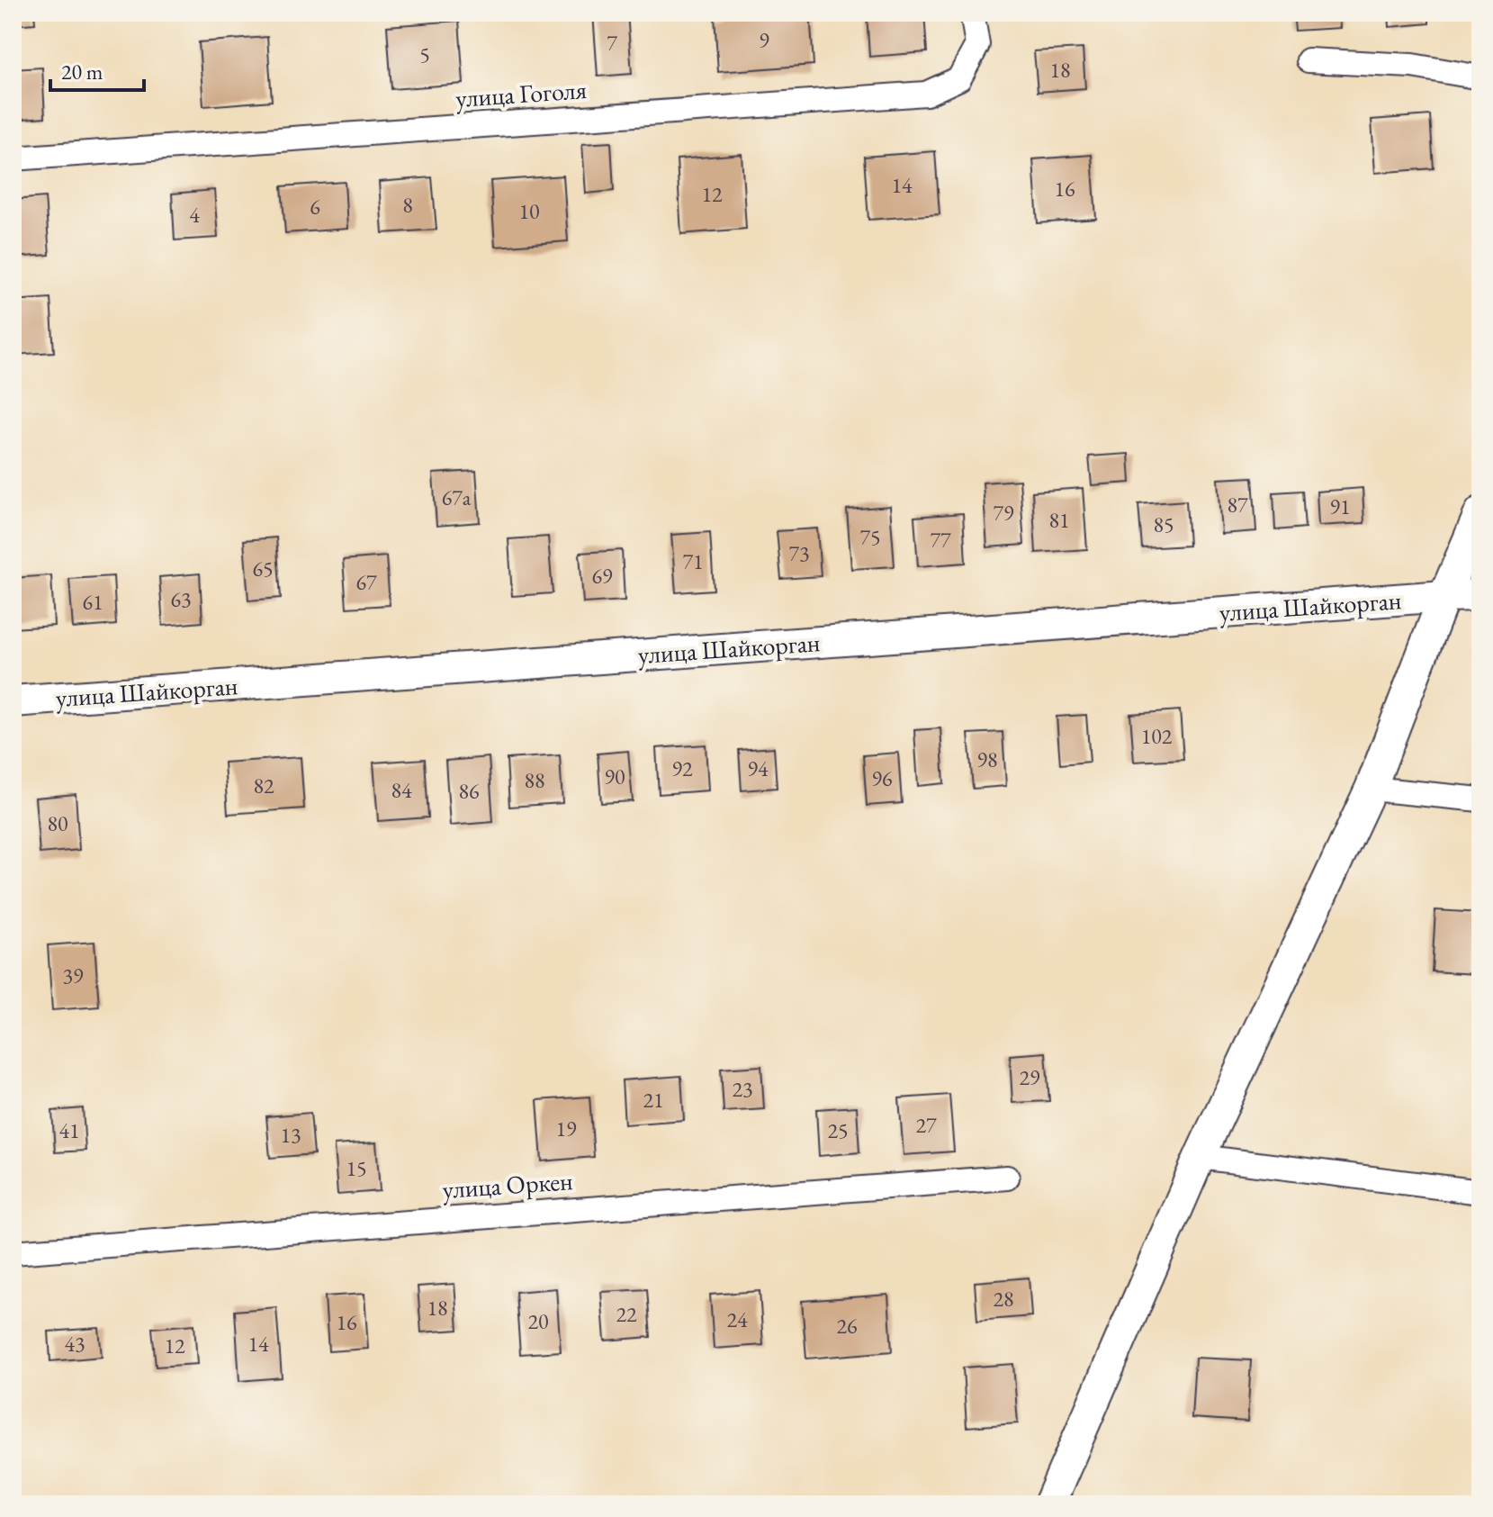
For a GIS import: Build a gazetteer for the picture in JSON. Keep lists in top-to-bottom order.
{
  "streets": {
    "street": ["улица Гоголя", "улица Шайкорган", "улица Оркен"]
  },
  "house_numbers": [
    "9",
    "7",
    "5",
    "18",
    "14",
    "16",
    "12",
    "8",
    "6",
    "10",
    "4",
    "67а",
    "87",
    "91",
    "79",
    "81",
    "85",
    "75",
    "77",
    "73",
    "71",
    "65",
    "69",
    "67",
    "63",
    "61",
    "102",
    "98",
    "92",
    "94",
    "90",
    "96",
    "88",
    "82",
    "84",
    "86",
    "80",
    "39",
    "29",
    "23",
    "21",
    "27",
    "19",
    "41",
    "25",
    "13",
    "15",
    "28",
    "18",
    "22",
    "24",
    "20",
    "16",
    "26",
    "43",
    "14",
    "12"
  ],
  "scale_bar": "20 m"
}
